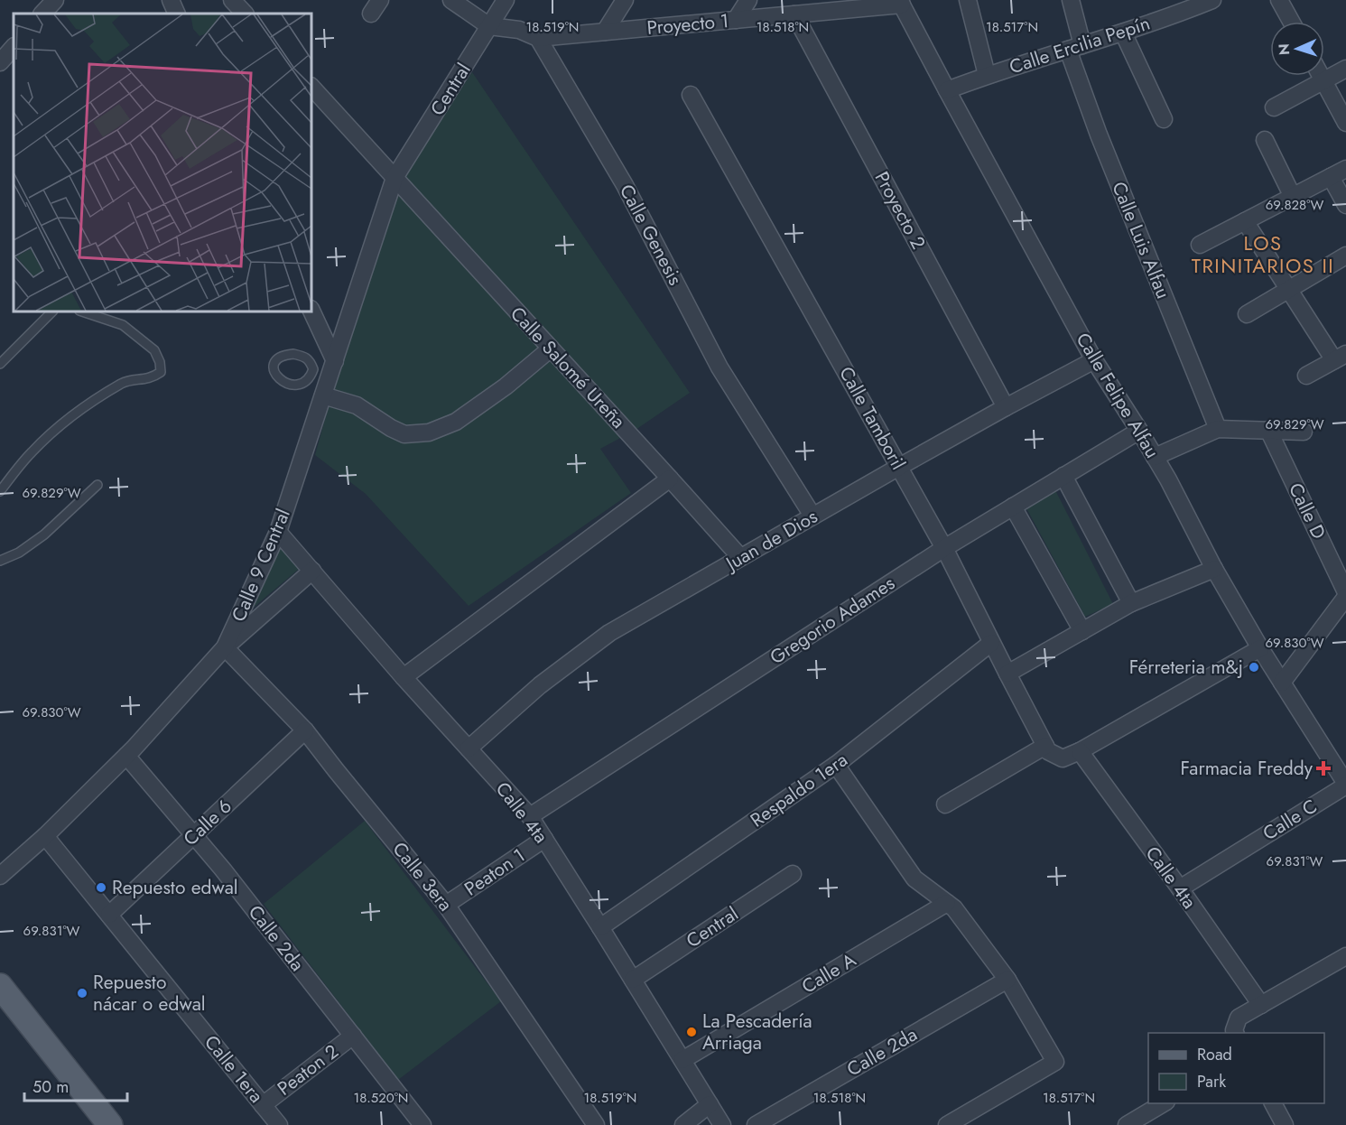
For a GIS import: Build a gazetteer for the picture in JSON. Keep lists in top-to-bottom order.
{
  "streets": {
    "street": [
      "Proyecto 1",
      "Calle Ercilia Pepín",
      "Central",
      "Proyecto 2",
      "Calle Genesis",
      "Calle Luis Alfau",
      "Calle Salomé Ureña",
      "Calle Felipe Alfau",
      "Calle Tamboril",
      "Calle D",
      "Juan de Dios",
      "Calle 9 Central",
      "Gregorio Adames",
      "Respaldo 1era",
      "Calle 4ta",
      "Calle C",
      "Calle 6",
      "Peaton 1",
      "Calle 3era",
      "Calle 2da",
      "Calle A",
      "Calle 1era",
      "Peaton 2"
    ]
  },
  "crossings": [
    ["Proyecto 1", "Proyecto 2"],
    ["Proyecto 1", "Calle Genesis"],
    ["Proyecto 1", "Calle Felipe Alfau"],
    ["Calle Ercilia Pepín", "Calle Luis Alfau"],
    ["Calle Ercilia Pepín", "Calle Felipe Alfau"],
    ["Central", "Calle Salomé Ureña"],
    ["Central", "Calle 9 Central"],
    ["Central", "Calle 4ta"],
    ["Proyecto 2", "Juan de Dios"],
    ["Calle Genesis", "Juan de Dios"],
    ["Calle Salomé Ureña", "Juan de Dios"],
    ["Calle Salomé Ureña", "Calle 9 Central"],
    ["Calle Felipe Alfau", "Juan de Dios"],
    ["Calle Felipe Alfau", "Gregorio Adames"],
    ["Calle Felipe Alfau", "Calle C"],
    ["Calle Tamboril", "Juan de Dios"],
    ["Calle Tamboril", "Gregorio Adames"],
    ["Calle Tamboril", "Respaldo 1era"],
    ["Juan de Dios", "Calle 4ta"],
    ["Calle 9 Central", "Calle 4ta"],
    ["Calle 9 Central", "Calle 3era"],
    ["Calle 9 Central", "Calle 2da"],
    ["Calle 9 Central", "Calle 1era"],
    ["Gregorio Adames", "Calle 4ta"],
    ["Respaldo 1era", "Calle 4ta"],
    ["Calle 4ta", "Calle C"],
    ["Calle 4ta", "Peaton 1"],
    ["Calle 4ta", "Calle A"],
    ["Calle 6", "Calle 3era"],
    ["Calle 6", "Calle 2da"],
    ["Calle 6", "Calle 1era"],
    ["Peaton 1", "Calle 3era"],
    ["Calle 2da", "Peaton 2"],
    ["Calle 1era", "Peaton 2"]
  ],
  "districts": ["LOS TRINITARIOS II"],
  "places": {
    "other": [
      "Férreteria m&j",
      "Repuesto edwal",
      "Repuesto nácar o edwal",
      "La Pescadería Arriaga"
    ],
    "health": ["Farmacia Freddy"]
  },
  "legend": ["Road", "Park"],
  "scale_bar": "50 m",
  "north": "left",
  "coordinates": [
    "18.519°N",
    "18.518°N",
    "18.517°N",
    "69.828°W",
    "69.829°W",
    "69.830°W",
    "69.831°W",
    "18.520°N"
  ]
}
